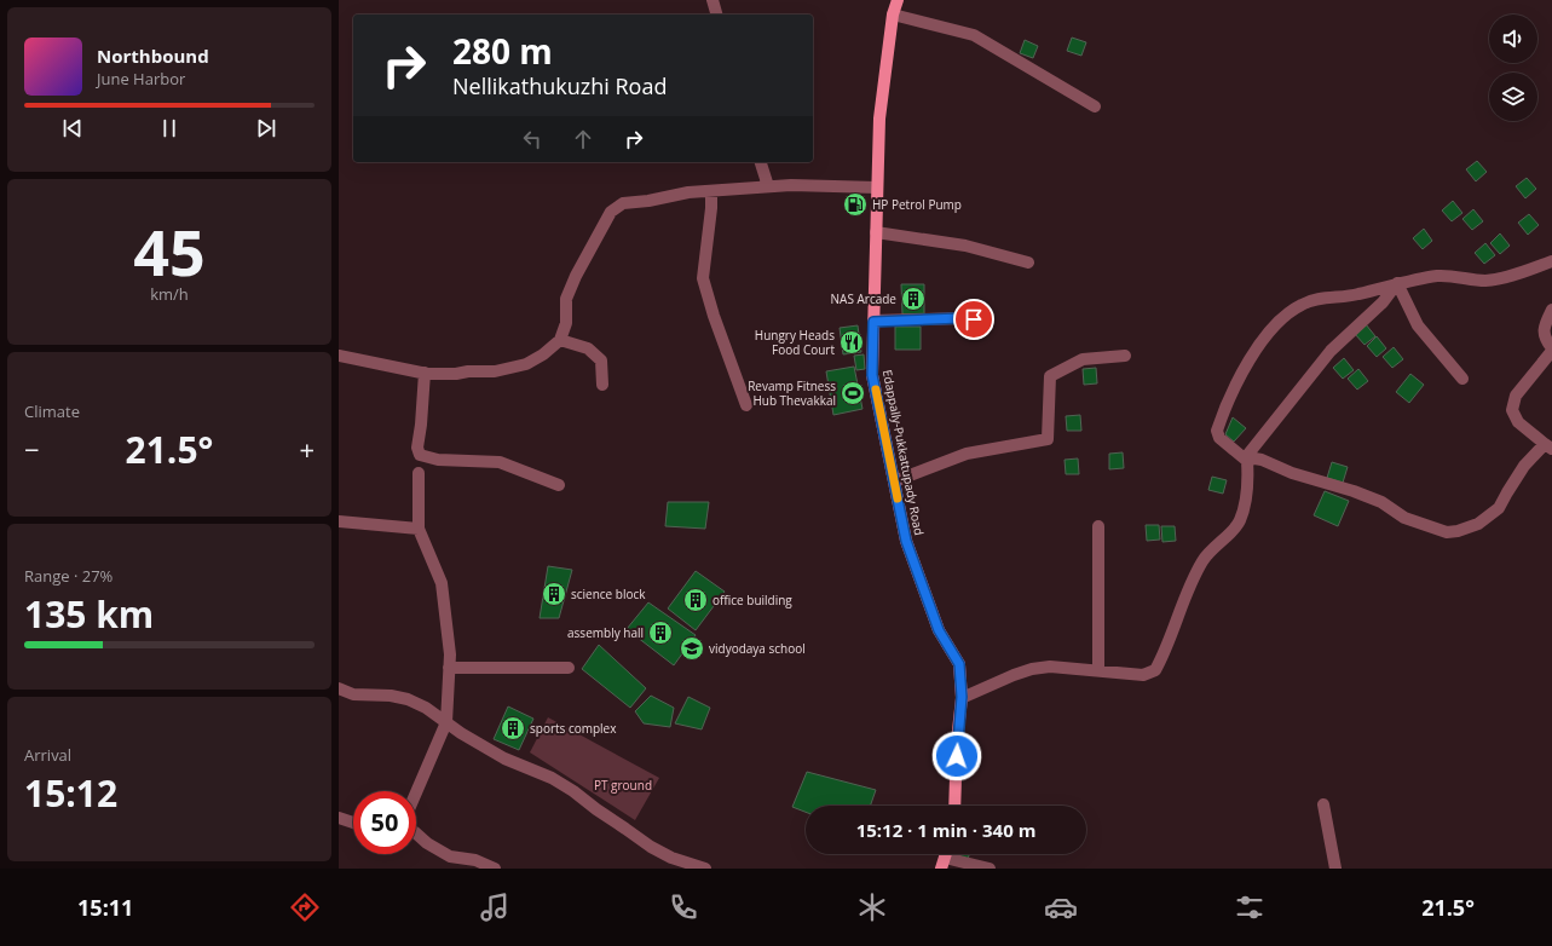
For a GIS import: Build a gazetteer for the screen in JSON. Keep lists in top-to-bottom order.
{
  "streets": {
    "main road": ["Edappally-Pukkattupady Road"]
  },
  "parks": ["PT ground"],
  "places": {
    "fuel station": ["HP Petrol Pump"],
    "building": [
      "NAS Arcade",
      "science block",
      "office building",
      "assembly hall",
      "sports complex"
    ],
    "restaurant": ["Hungry Heads Food Court"],
    "sports": ["Revamp Fitness Hub Thevakkal"],
    "school or university": ["vidyodaya school"]
  },
  "page": {
    "turn": ["280 m", "Nellikathukuzhi Road"],
    "song": ["Northbound", "June Harbor"],
    "tile": [
      ["45", "km/h"],
      "Climate",
      ["Range · 27%", "135 km"],
      ["Arrival", "15:12"]
    ],
    "heat": ["−", "21.5°", "+"],
    "limit": "50",
    "trip": "15:12 · 1 min · 340 m",
    "tabs": ["15:11", "21.5°"]
  }
}
